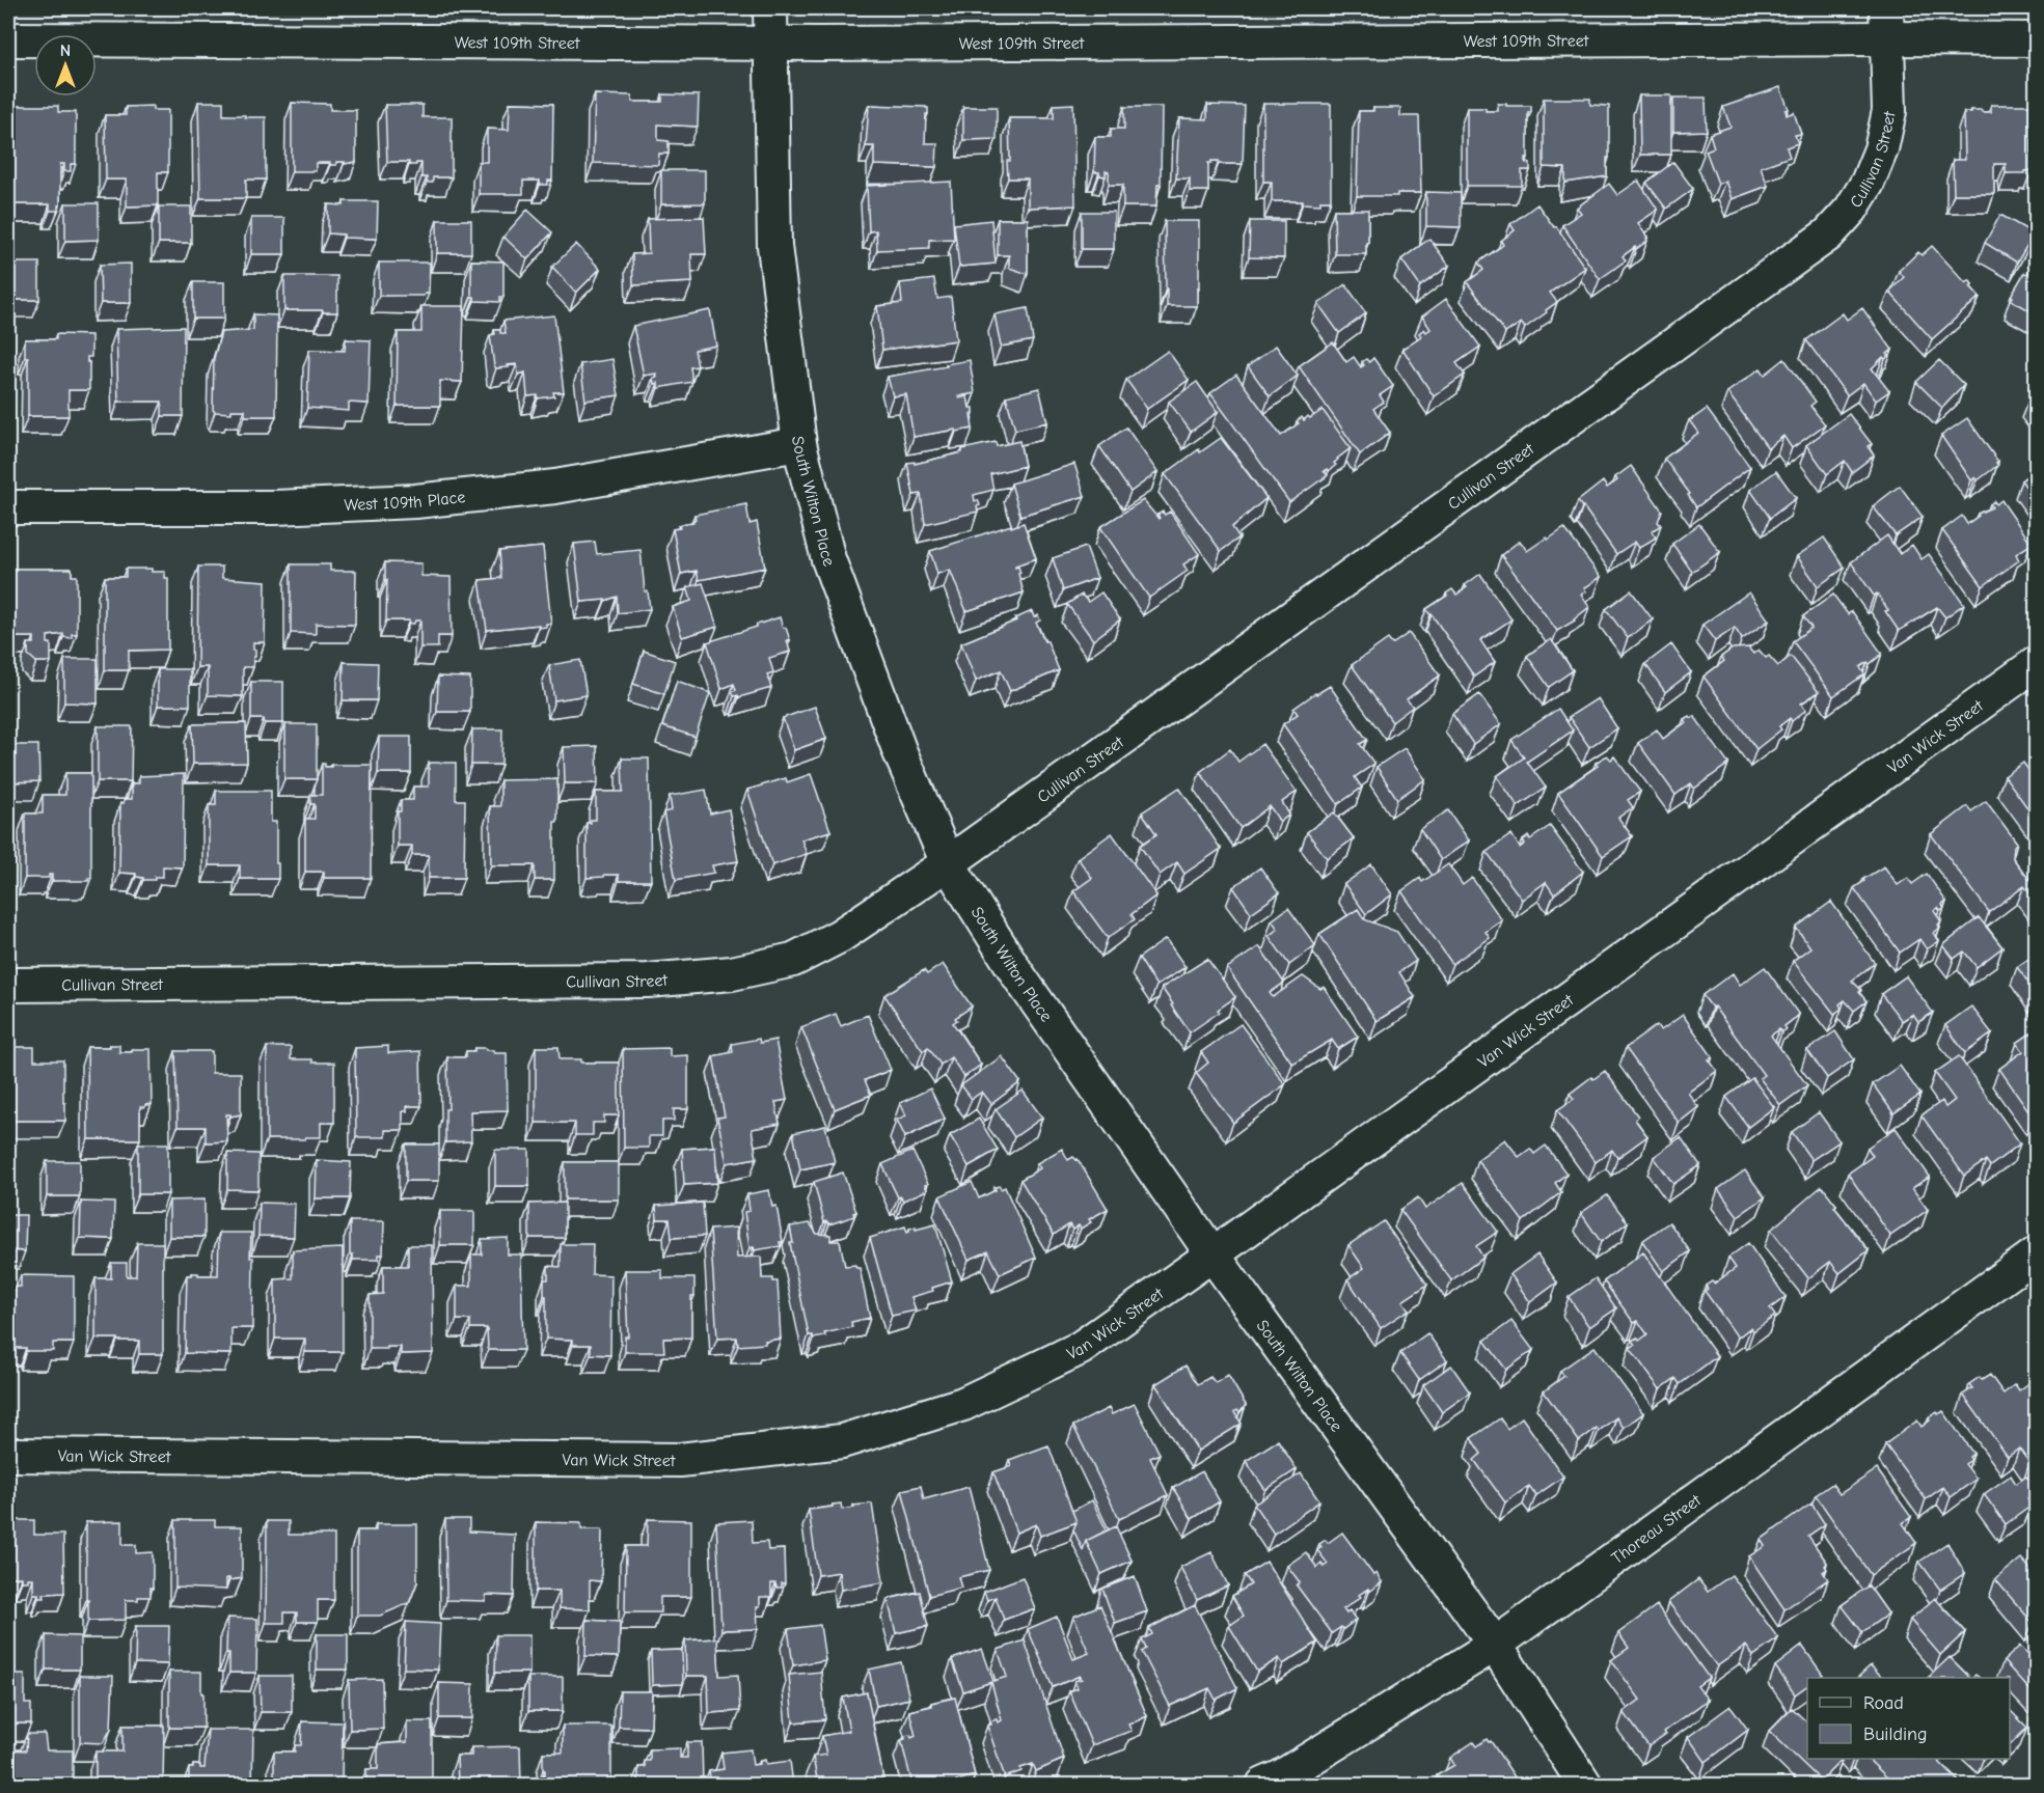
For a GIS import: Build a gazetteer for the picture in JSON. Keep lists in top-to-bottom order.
{
  "streets": {
    "street": [
      "West 109th Street",
      "Cullivan Street",
      "West 109th Place",
      "South Wilton Place",
      "Van Wick Street",
      "Thoreau Street"
    ]
  },
  "crossings": [
    ["West 109th Street", "Cullivan Street"],
    ["West 109th Street", "South Wilton Place"],
    ["Cullivan Street", "South Wilton Place"],
    ["West 109th Place", "South Wilton Place"],
    ["South Wilton Place", "Van Wick Street"],
    ["South Wilton Place", "Thoreau Street"]
  ],
  "legend": ["Road", "Building"],
  "north": "top"
}
